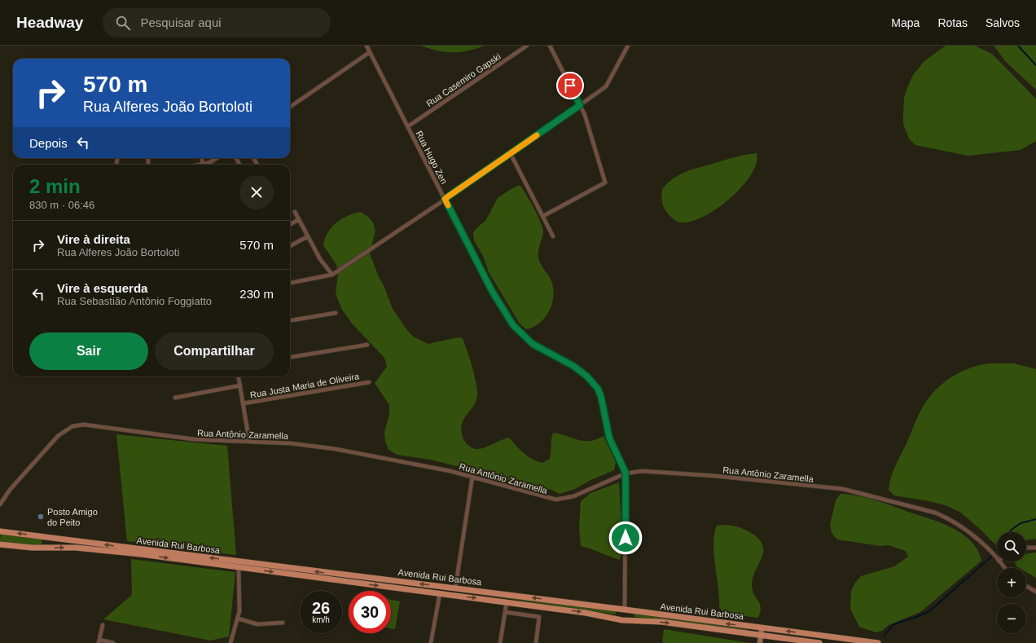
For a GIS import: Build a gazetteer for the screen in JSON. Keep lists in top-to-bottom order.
{
  "streets": {
    "main road": ["Avenida Rui Barbosa"],
    "street": [
      "Rua Casemiro Gapski",
      "Rua Hugo Zen",
      "Rua Justa Maria de Oliveira",
      "Rua Antônio Zaramella"
    ]
  },
  "crossings": [
    ["Rua Casemiro Gapski", "Rua Hugo Zen"],
    ["Rua Hugo Zen", "Rua Antônio Zaramella"],
    ["Rua Hugo Zen", "Avenida Rui Barbosa"]
  ],
  "places": ["Posto Amigo do Peito"],
  "page": {
    "header": "Headway",
    "search": "Pesquisar aqui",
    "nav": ["Mapa", "Rotas", "Salvos"],
    "turn": ["570 m", "Rua Alferes João Bortoloti"],
    "then": "Depois",
    "heading": ["2 min", "830 m · 06:46"],
    "list": [
      {
        "name": "Vire à direita",
        "note": "Rua Alferes João Bortoloti",
        "value": "570 m"
      },
      {
        "name": "Vire à esquerda",
        "note": "Rua Sebastião Antônio Foggiatto",
        "value": "230 m"
      }
    ],
    "buttons": ["Sair", "Compartilhar"],
    "map_buttons": ["+", "−"],
    "speed": "26 km/h",
    "limit": "30"
  }
}
